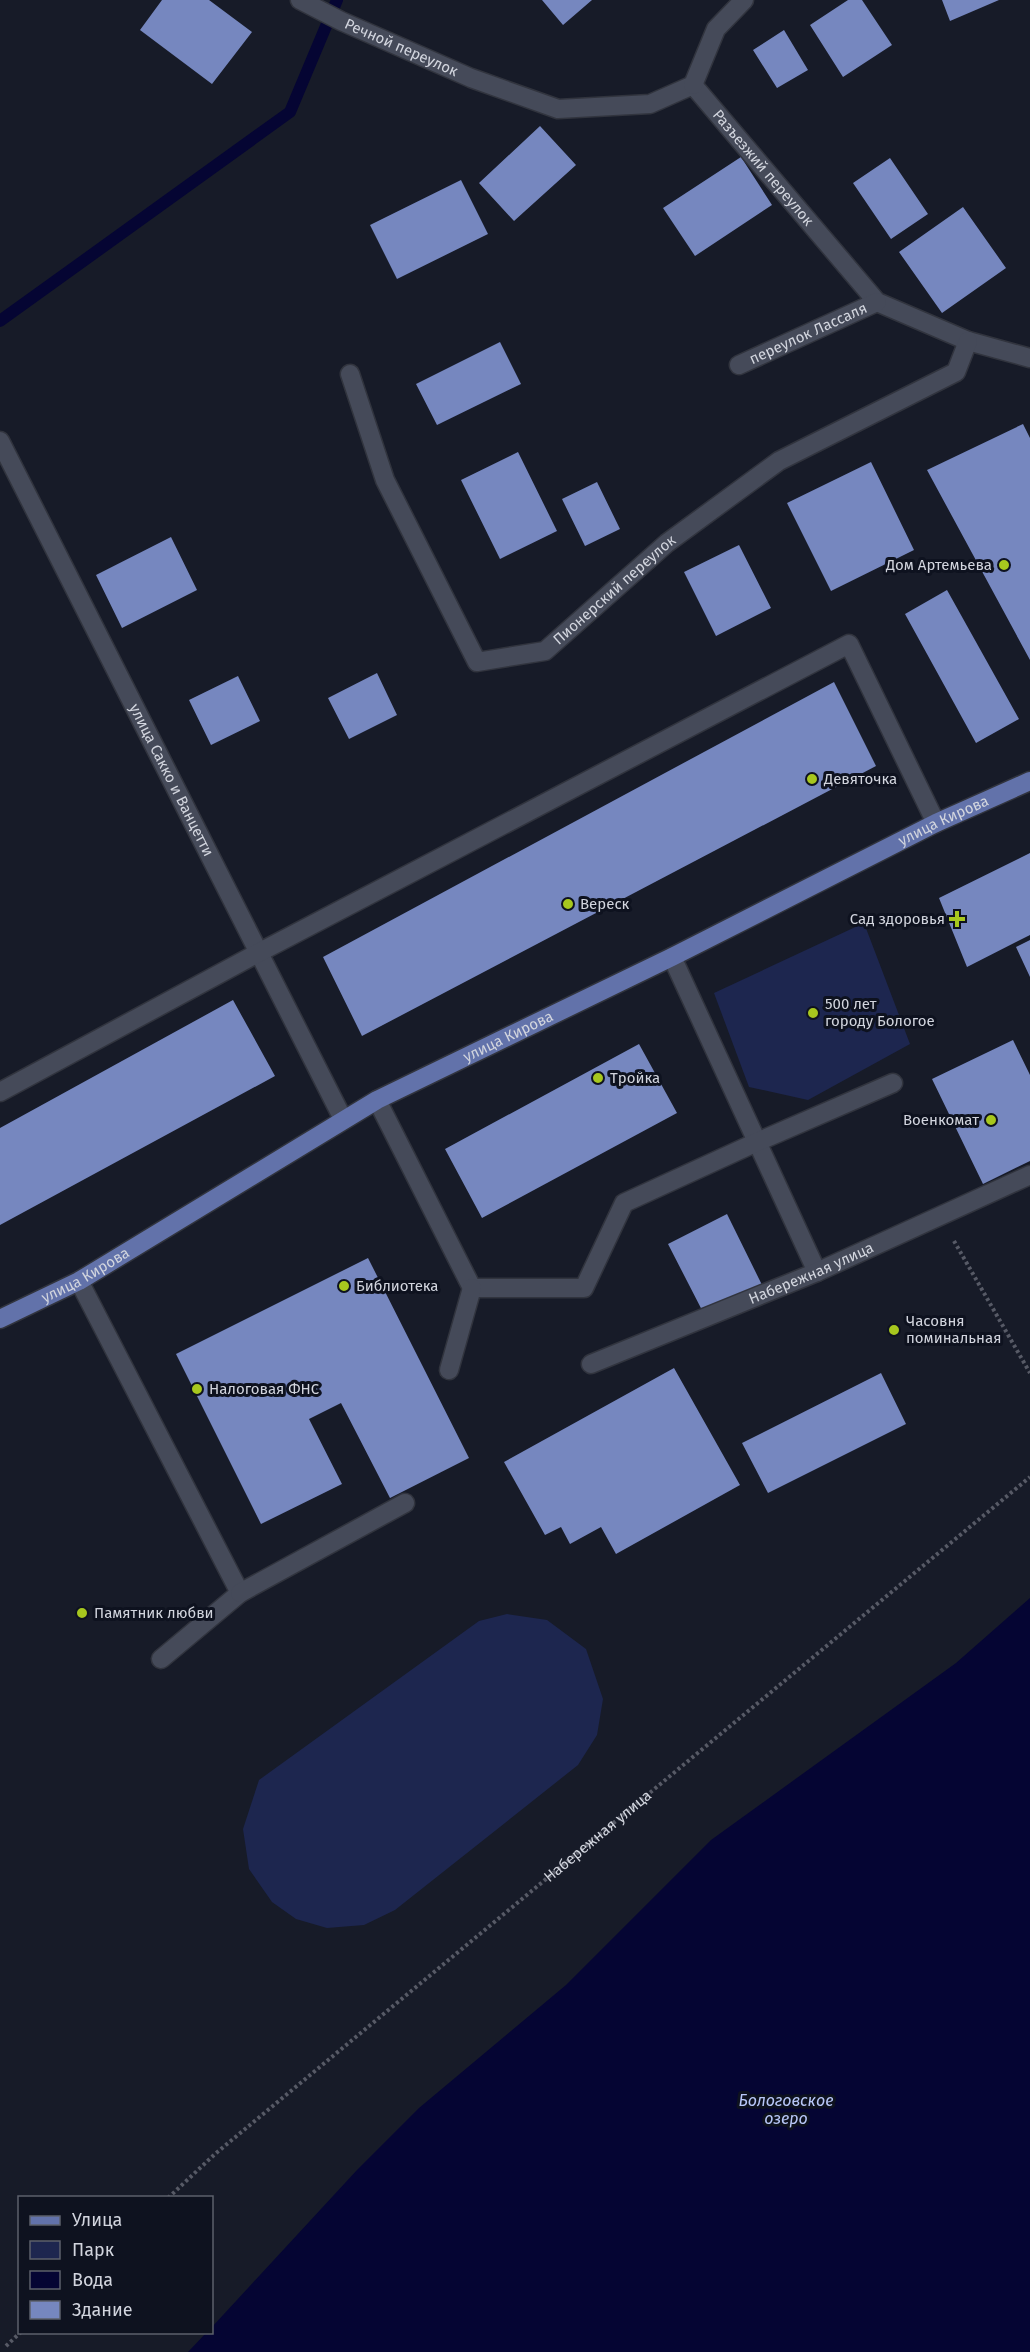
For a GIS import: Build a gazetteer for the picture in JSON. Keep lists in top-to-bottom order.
{
  "streets": {
    "main road": ["улица Кирова"],
    "street": [
      "Речной переулок",
      "Разъезжий переулок",
      "переулок Лассаля",
      "Пионерский переулок",
      "улица Сакко и Ванцетти",
      "Набережная улица"
    ]
  },
  "crossings": [
    ["Речной переулок", "Разъезжий переулок"],
    ["Разъезжий переулок", "переулок Лассаля"],
    ["Разъезжий переулок", "Пионерский переулок"],
    ["улица Сакко и Ванцетти", "улица Кирова"]
  ],
  "water": ["Бологовское озеро"],
  "places": {
    "other": [
      "Дом Артемьева",
      "Девяточка",
      "Вереск",
      "500 лет городу Бологое",
      "Тройка",
      "Военкомат",
      "Библиотека",
      "Часовня поминальная",
      "Налоговая ФНС",
      "Памятник любви"
    ],
    "health": ["Сад здоровья"]
  },
  "legend": [
    "Улица",
    "Парк",
    "Вода",
    "Здание"
  ]
}
